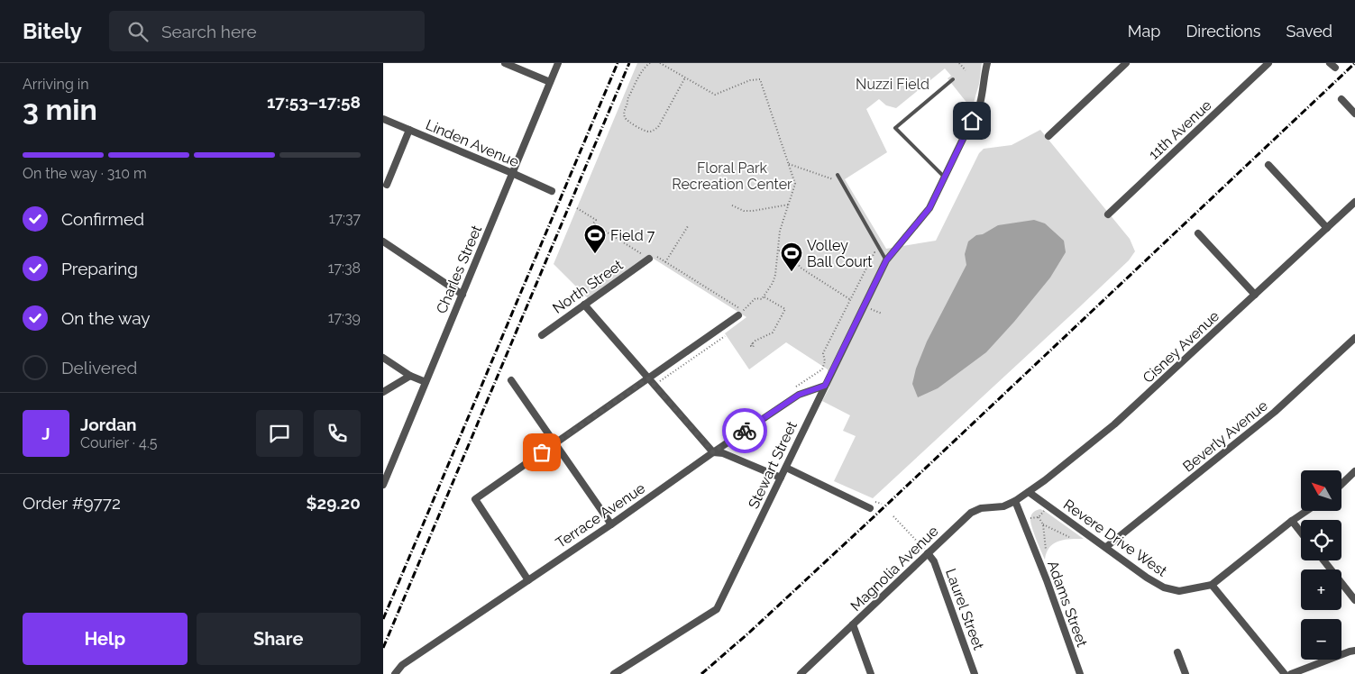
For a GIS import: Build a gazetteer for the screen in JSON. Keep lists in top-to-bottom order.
{
  "streets": {
    "street": [
      "11th Avenue",
      "Linden Avenue",
      "Charles Street",
      "North Street",
      "Cisney Avenue",
      "Beverly Avenue",
      "Stewart Street",
      "Terrace Avenue",
      "Revere Drive West",
      "Magnolia Avenue",
      "Adams Street",
      "Laurel Street"
    ]
  },
  "crossings": [
    ["Linden Avenue", "Charles Street"],
    ["Cisney Avenue", "Revere Drive West"],
    ["Cisney Avenue", "Magnolia Avenue"],
    ["Cisney Avenue", "Adams Street"],
    ["Beverly Avenue", "Revere Drive West"],
    ["Stewart Street", "Terrace Avenue"],
    ["Magnolia Avenue", "Adams Street"],
    ["Magnolia Avenue", "Laurel Street"]
  ],
  "parks": ["Nuzzi Field", "Floral Park Recreation Center"],
  "places": {
    "sports": ["Field 7", "Volley Ball Court"]
  },
  "north": "top left",
  "page": {
    "header": "Bitely",
    "search": "Search here",
    "nav": ["Map", "Directions", "Saved"],
    "heading": ["3 min", "Arriving in", "17:53–17:58"],
    "panel": [
      "Jordan",
      "Courier · 4.5",
      "Order #9772",
      "$29.20"
    ],
    "bar": "On the way · 310 m",
    "list": [
      ["Confirmed", "17:37"],
      ["Preparing", "17:38"],
      ["On the way", "17:39"],
      "Delivered"
    ],
    "round": "J",
    "map_buttons": ["+", "−"],
    "buttons": ["Help", "Share"]
  }
}
